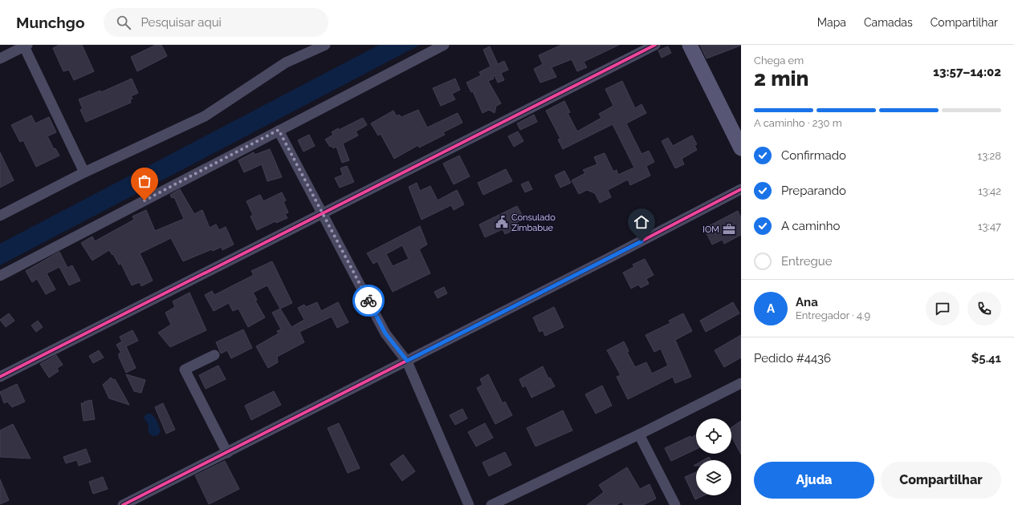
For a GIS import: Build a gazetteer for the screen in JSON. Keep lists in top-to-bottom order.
{
  "places": {
    "public building": ["Consulado Zimbabue"],
    "office": ["IOM"]
  },
  "page": {
    "header": "Munchgo",
    "search": "Pesquisar aqui",
    "nav": ["Mapa", "Camadas", "Compartilhar"],
    "heading": ["2 min", "Chega em", "13:57–14:02"],
    "panel": [
      "Ana",
      "Entregador · 4.9",
      "Pedido #4436",
      "$5.41"
    ],
    "bar": "A caminho · 230 m",
    "list": [
      ["Confirmado", "13:28"],
      ["Preparando", "13:42"],
      ["A caminho", "13:47"],
      "Entregue"
    ],
    "round": "A",
    "buttons": ["Ajuda", "Compartilhar"]
  }
}
